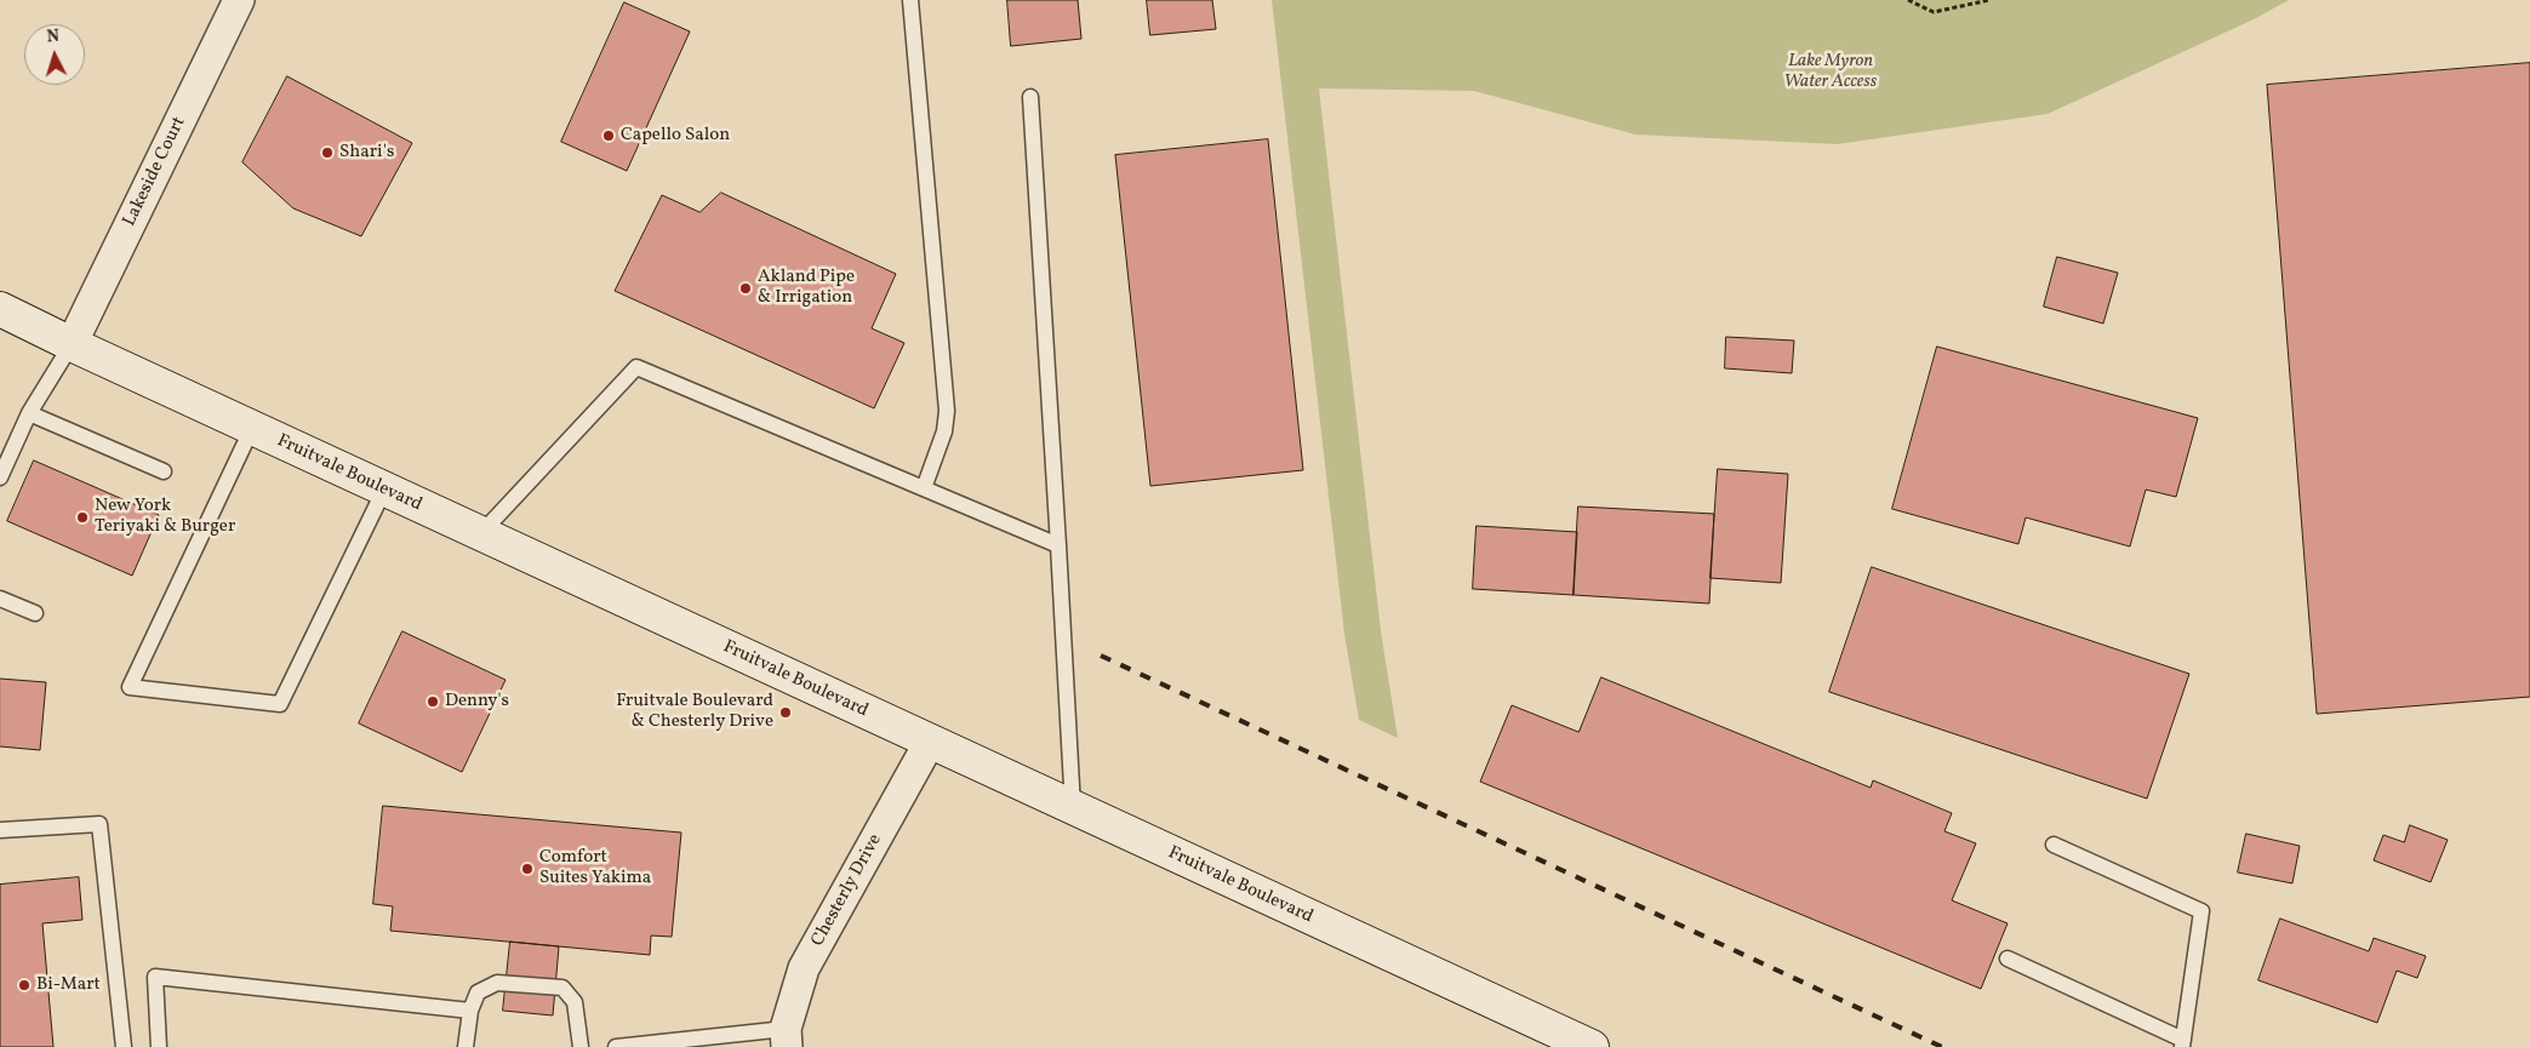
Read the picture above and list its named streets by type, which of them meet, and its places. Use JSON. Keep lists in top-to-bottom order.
{
  "streets": {
    "main road": ["Fruitvale Boulevard"],
    "street": ["Lakeside Court", "Chesterly Drive"]
  },
  "crossings": [
    ["Lakeside Court", "Fruitvale Boulevard"],
    ["Fruitvale Boulevard", "Chesterly Drive"]
  ],
  "parks": ["Lake Myron Water Access"],
  "places": [
    "Capello Salon",
    "Shari's",
    "Akland Pipe & Irrigation",
    "New York Teriyaki & Burger",
    "Denny's",
    "Fruitvale Boulevard & Chesterly Drive",
    "Comfort Suites Yakima",
    "Bi-Mart"
  ],
  "north": "top"
}
